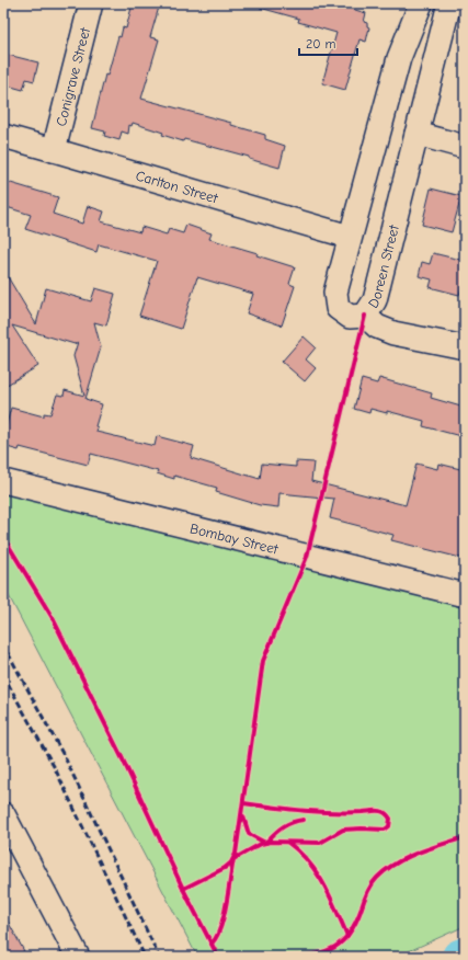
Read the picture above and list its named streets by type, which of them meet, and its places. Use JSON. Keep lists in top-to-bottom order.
{
  "streets": {
    "street": [
      "Conigrave Street",
      "Carlton Street",
      "Doreen Street",
      "Bombay Street"
    ]
  },
  "crossings": [
    ["Conigrave Street", "Carlton Street"],
    ["Carlton Street", "Doreen Street"]
  ],
  "scale_bar": "20 m"
}
